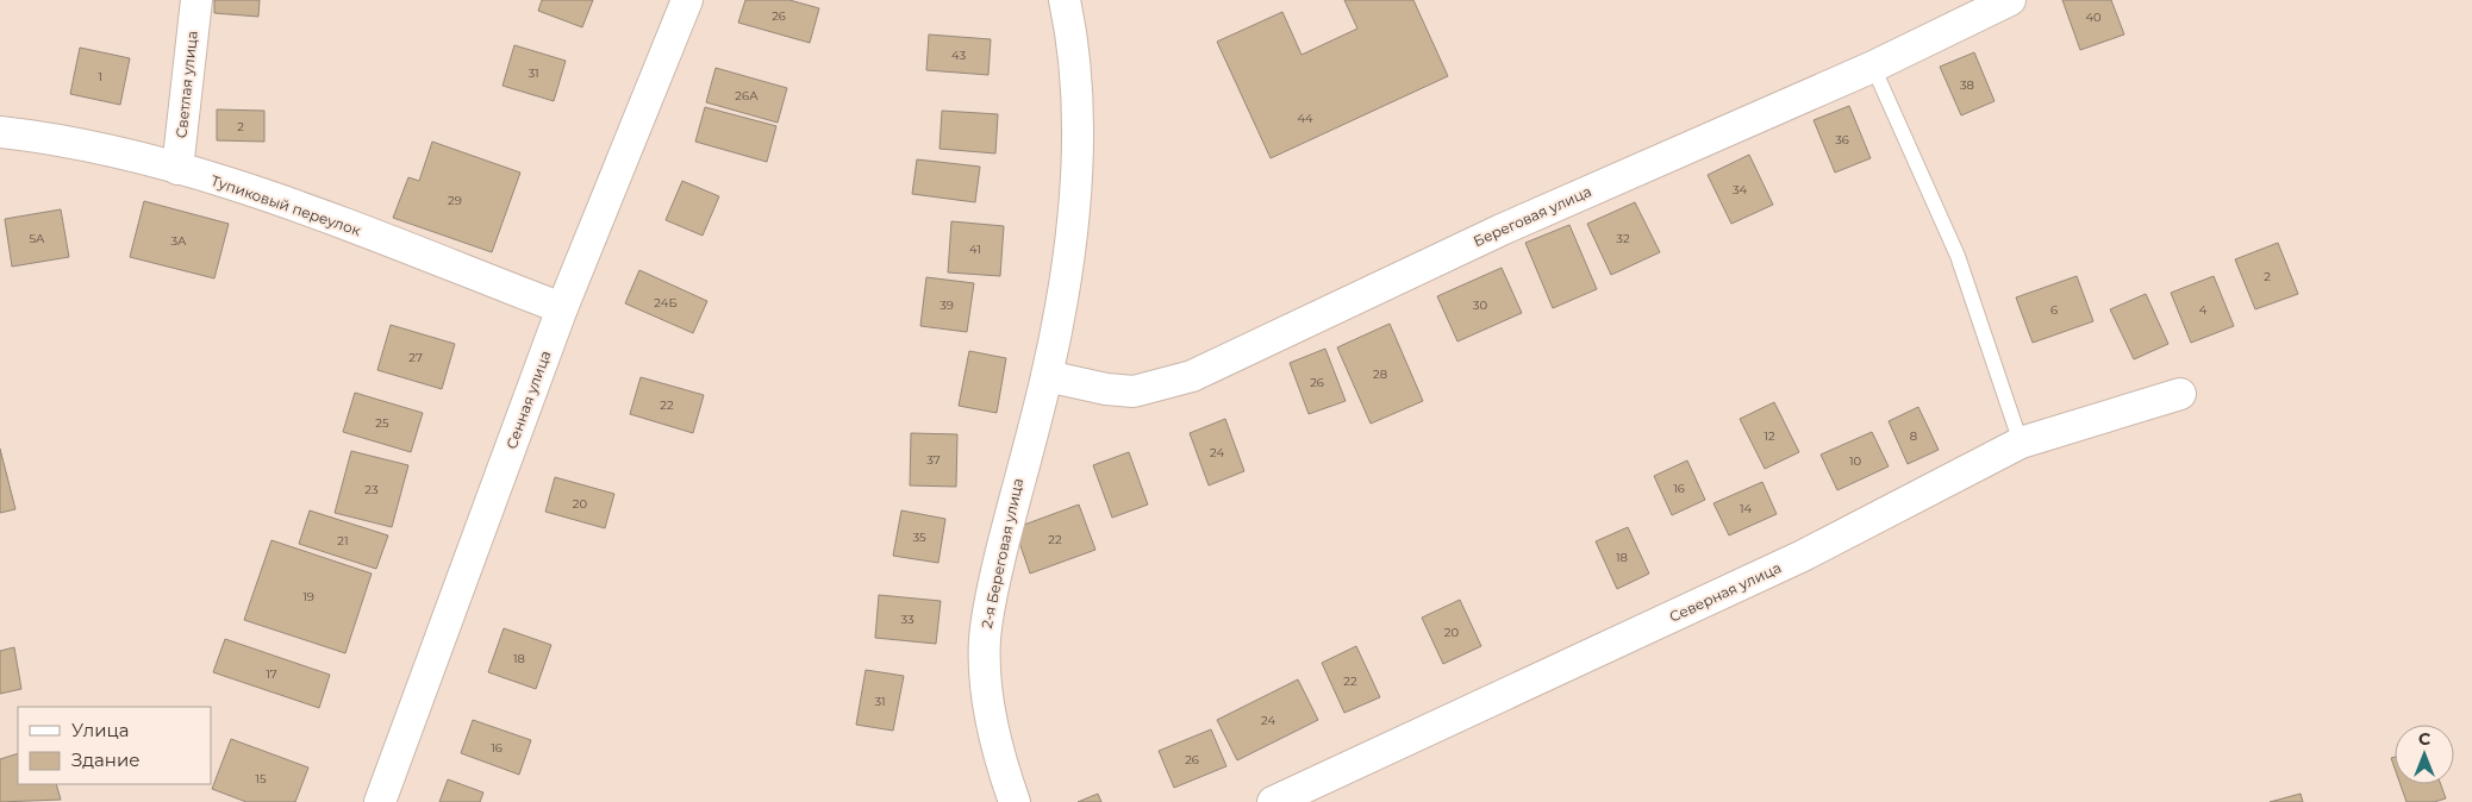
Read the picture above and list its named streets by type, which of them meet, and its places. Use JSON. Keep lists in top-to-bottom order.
{
  "streets": {
    "street": [
      "Светлая улица",
      "Тупиковый переулок",
      "Береговая улица",
      "Сенная улица",
      "2-я Береговая улица",
      "Северная улица"
    ]
  },
  "crossings": [
    ["Светлая улица", "Тупиковый переулок"],
    ["Тупиковый переулок", "Сенная улица"],
    ["Береговая улица", "2-я Береговая улица"]
  ],
  "house_numbers": [
    "26",
    "40",
    "43",
    "31",
    "1",
    "38",
    "26А",
    "44",
    "2",
    "36",
    "34",
    "29",
    "5А",
    "32",
    "3А",
    "41",
    "2",
    "24Б",
    "39",
    "30",
    "6",
    "4",
    "27",
    "28",
    "26",
    "22",
    "25",
    "12",
    "8",
    "24",
    "37",
    "10",
    "16",
    "23",
    "20",
    "14",
    "35",
    "22",
    "21",
    "18",
    "19",
    "33",
    "20",
    "18",
    "17",
    "22",
    "31",
    "24",
    "16",
    "26",
    "15"
  ],
  "legend": ["Улица", "Здание"],
  "north": "top"
}
